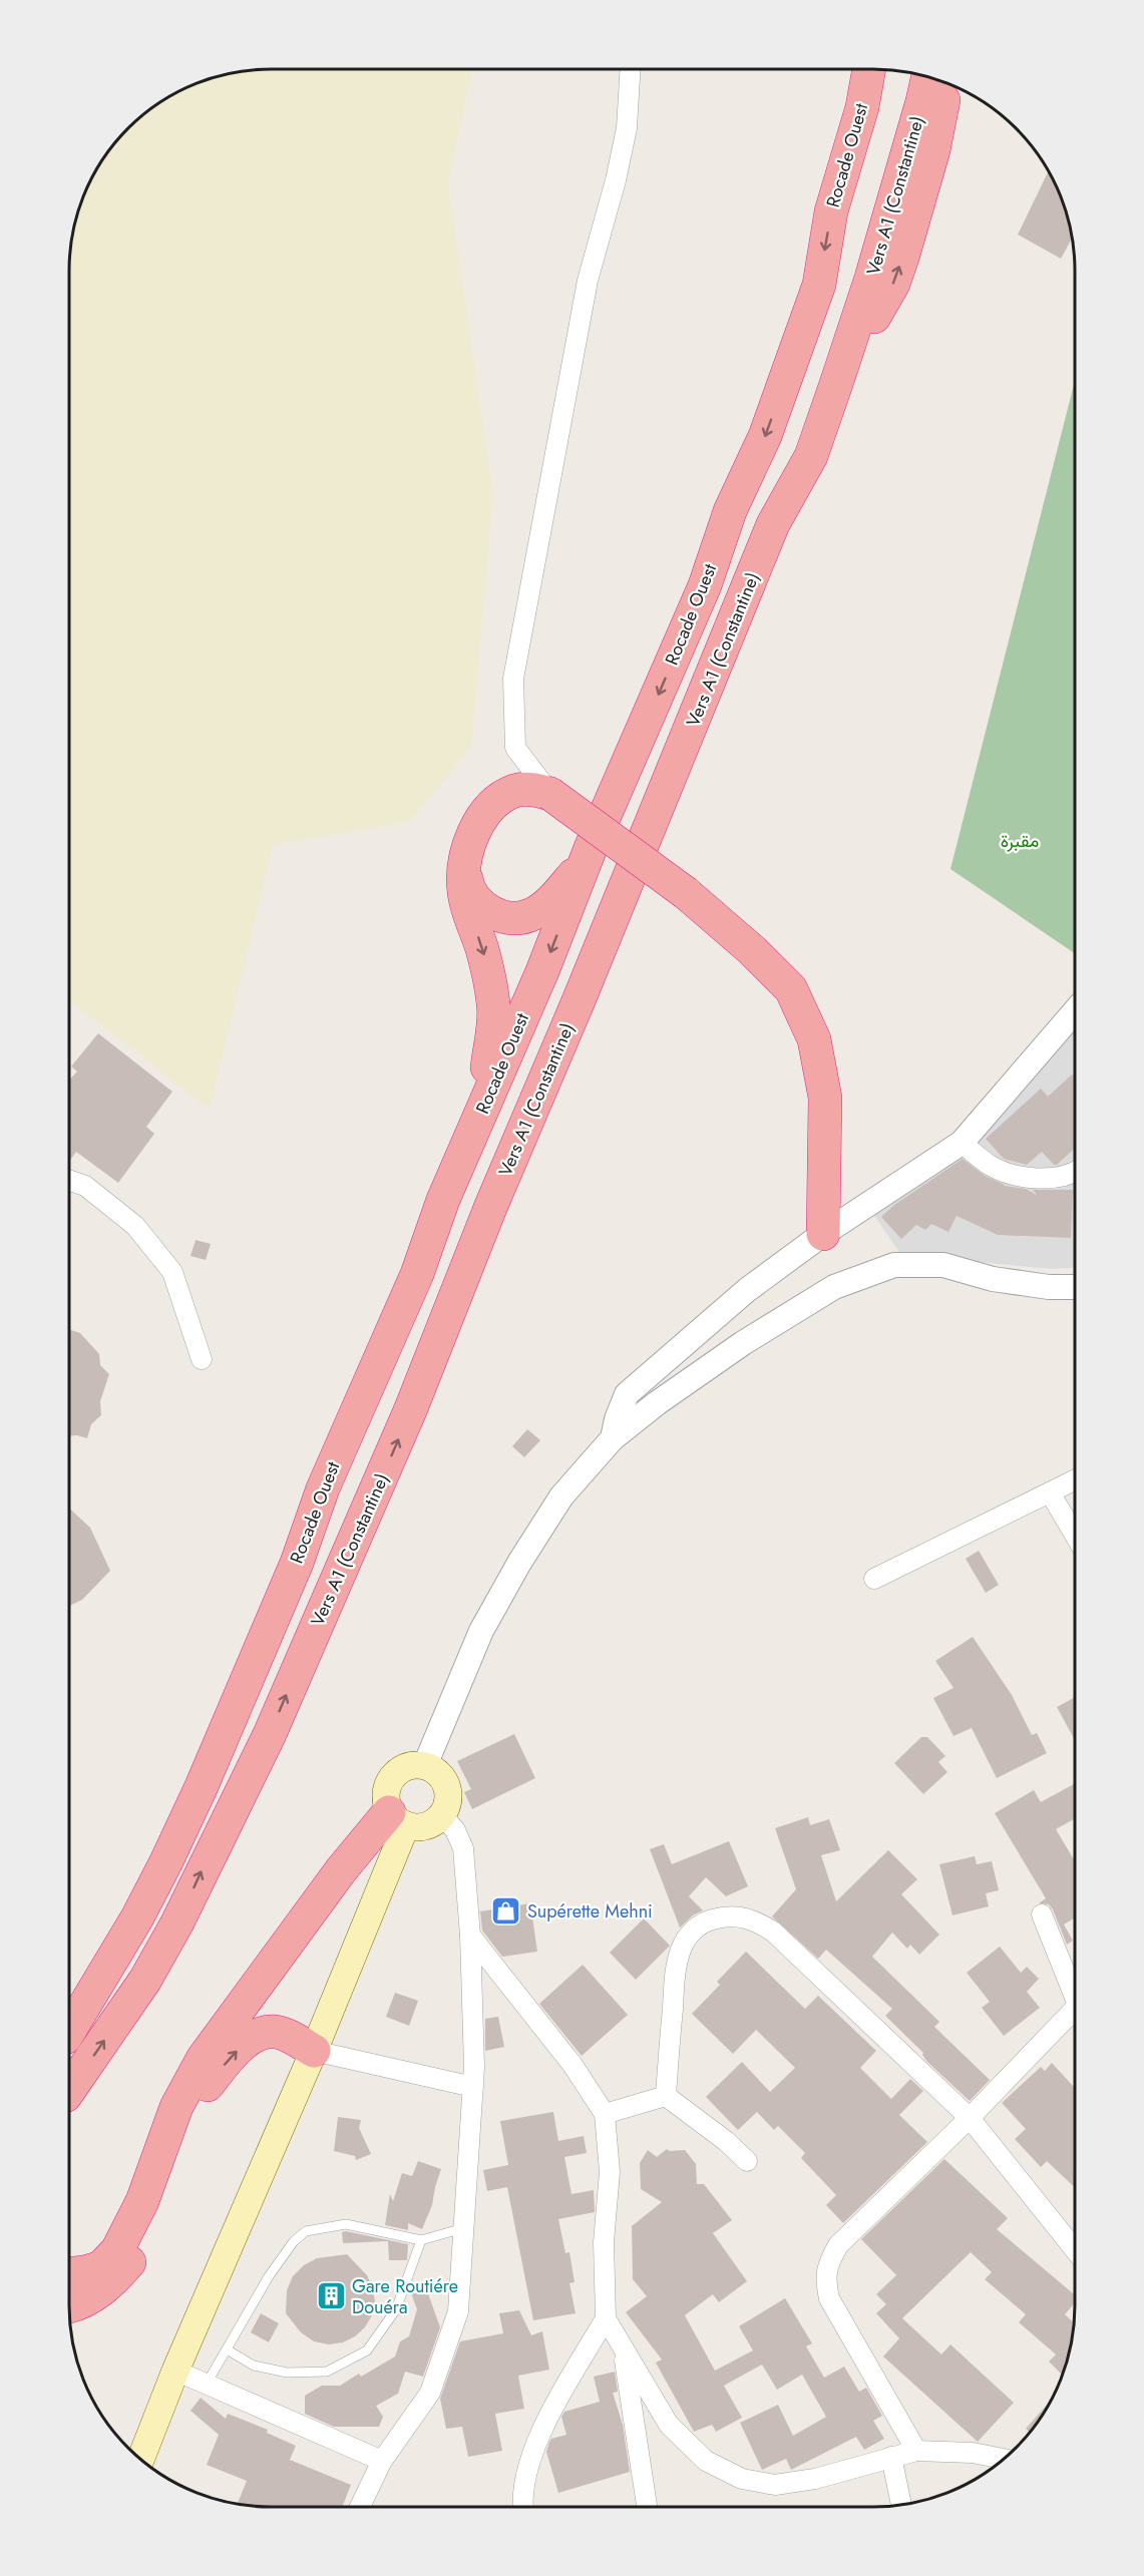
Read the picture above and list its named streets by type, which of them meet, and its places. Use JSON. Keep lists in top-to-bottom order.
{
  "streets": {
    "highway": ["Rocade Ouest", "Vers A1 (Constantine)"]
  },
  "parks": ["مقبرة"],
  "places": {
    "shop": ["Supérette Mehni"],
    "building": ["Gare Routiére Douéra"]
  }
}
